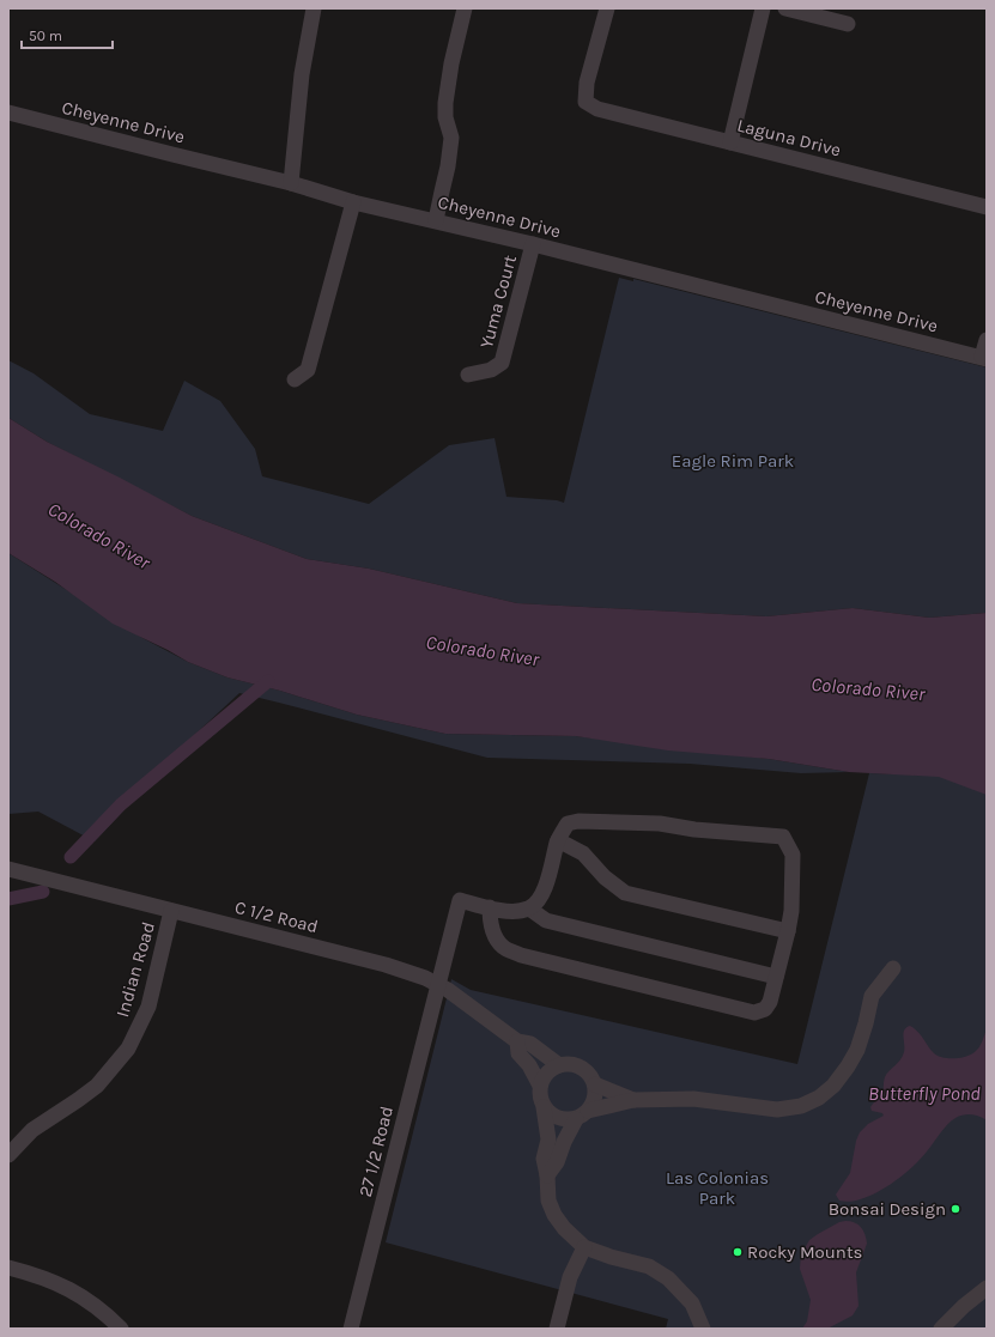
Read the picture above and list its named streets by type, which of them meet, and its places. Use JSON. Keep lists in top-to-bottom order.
{
  "streets": {
    "street": [
      "Cheyenne Drive",
      "Laguna Drive",
      "Yuma Court",
      "C 1/2 Road",
      "Indian Road",
      "27 1/2 Road"
    ]
  },
  "crossings": [
    ["Cheyenne Drive", "Yuma Court"],
    ["C 1/2 Road", "Indian Road"],
    ["C 1/2 Road", "27 1/2 Road"]
  ],
  "water": ["Colorado River", "Butterfly Pond"],
  "parks": ["Eagle Rim Park", "Las Colonias Park"],
  "places": ["Bonsai Design", "Rocky Mounts"],
  "scale_bar": "50 m"
}
